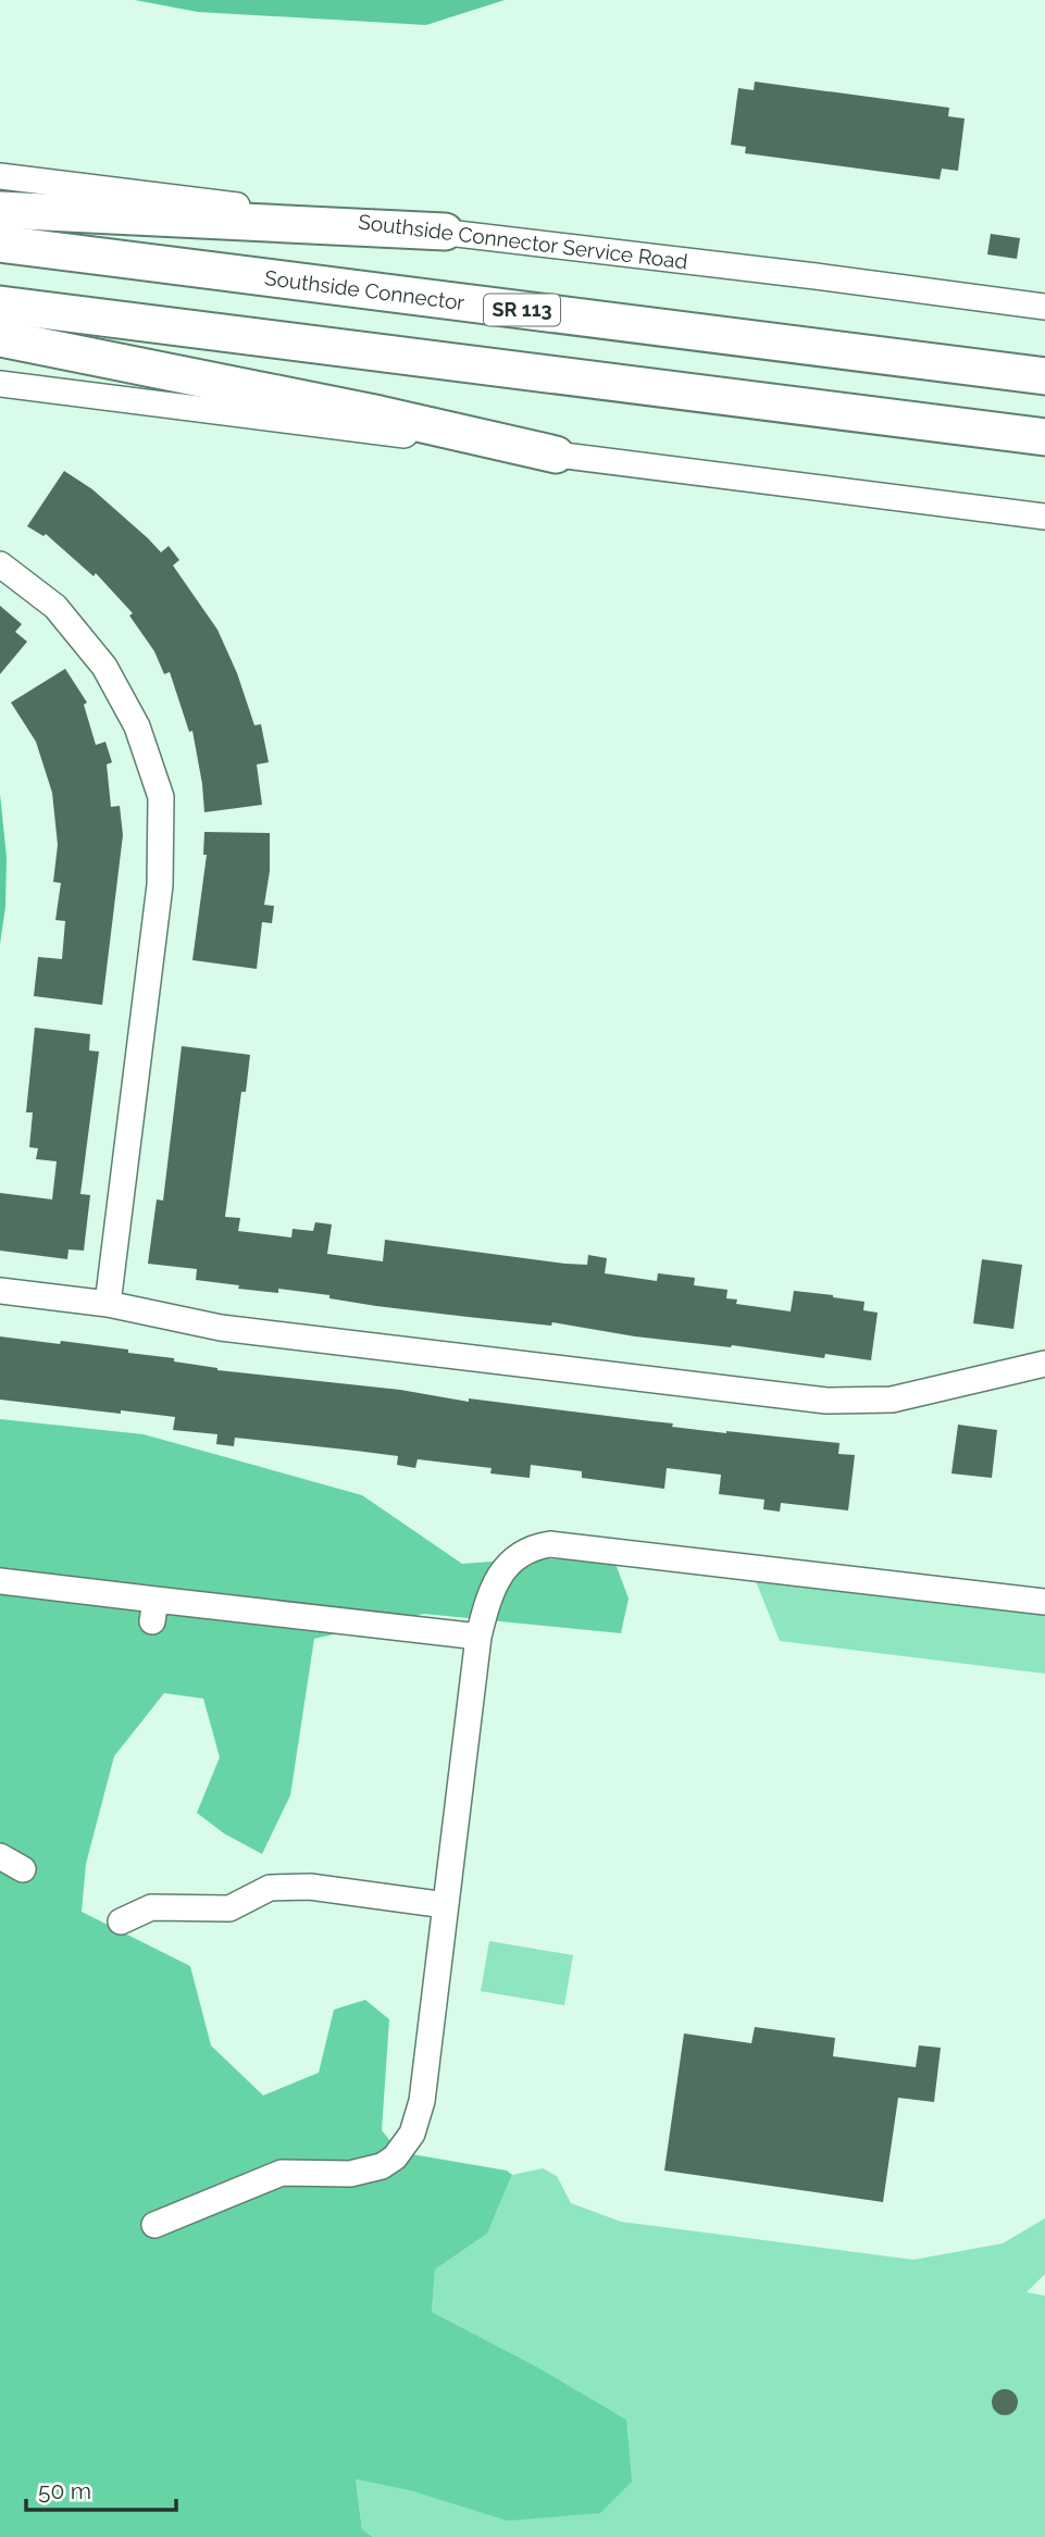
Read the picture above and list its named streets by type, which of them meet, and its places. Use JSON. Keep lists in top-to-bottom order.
{
  "streets": {
    "highway": ["Southside Connector", "SR 113"],
    "street": ["Southside Connector Service Road"]
  },
  "scale_bar": "50 m"
}
